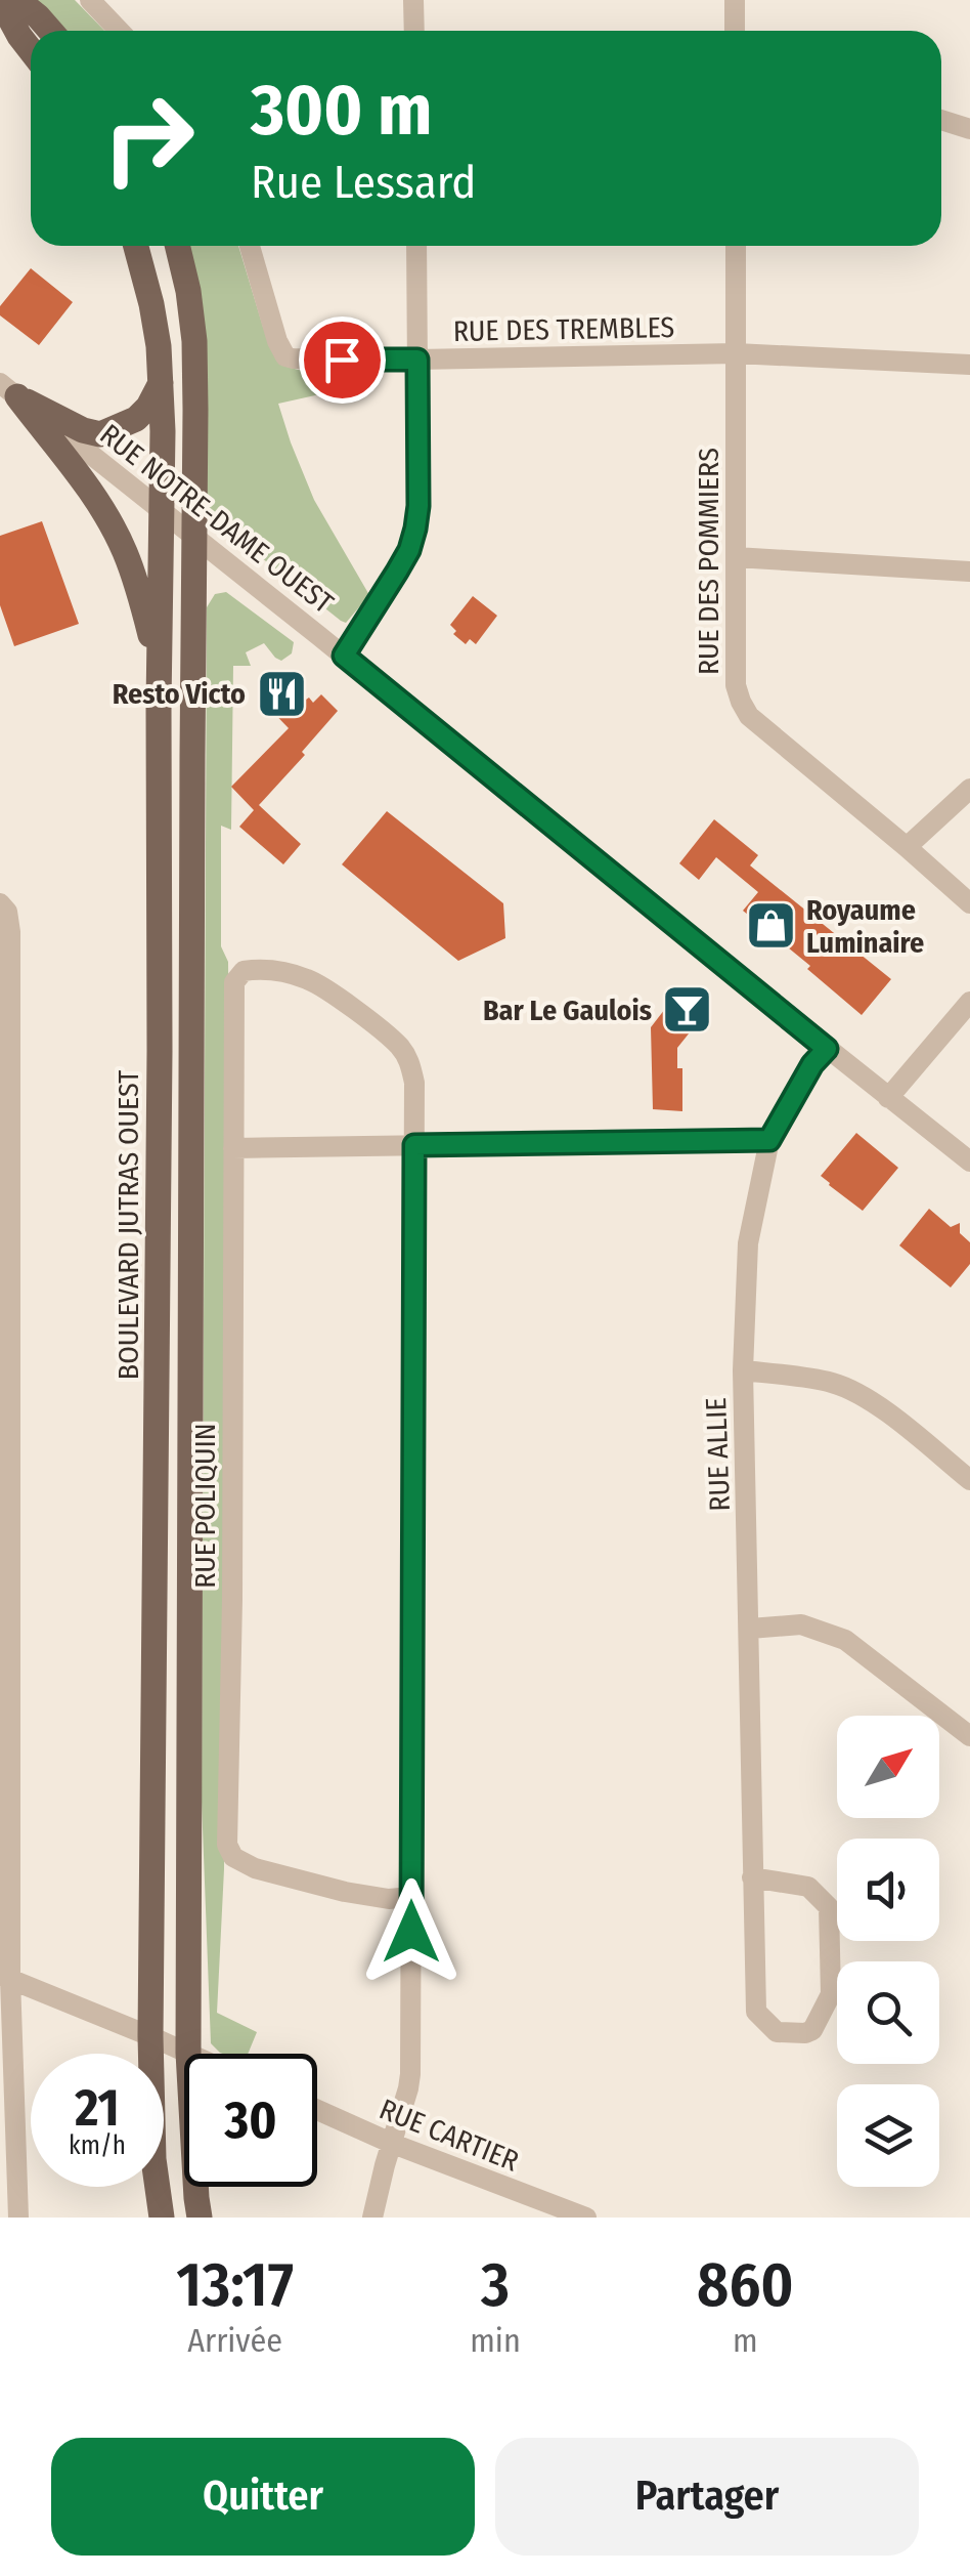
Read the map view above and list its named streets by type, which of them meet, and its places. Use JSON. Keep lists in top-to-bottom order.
{
  "streets": {
    "main road": ["BOULEVARD JUTRAS OUEST"],
    "street": [
      "RUE DES TREMBLES",
      "RUE NOTRE-DAME OUEST",
      "RUE DES POMMIERS",
      "RUE ALLIE",
      "RUE POLIQUIN",
      "RUE CARTIER"
    ]
  },
  "crossings": [
    ["RUE DES TREMBLES", "RUE DES POMMIERS"],
    ["RUE NOTRE-DAME OUEST", "BOULEVARD JUTRAS OUEST"],
    ["RUE NOTRE-DAME OUEST", "RUE ALLIE"]
  ],
  "places": {
    "restaurant": ["Resto Victo"],
    "shop": ["Royaume Luminaire"],
    "bar": ["Bar Le Gaulois"]
  },
  "north": "top right",
  "page": {
    "turn": ["300 m", "Rue Lessard"],
    "speed": "21 km/h",
    "limit": "30",
    "eta": [
      "13:17",
      "Arrivée",
      "3",
      "min",
      "860",
      "m"
    ],
    "buttons": ["Quitter", "Partager"]
  }
}
